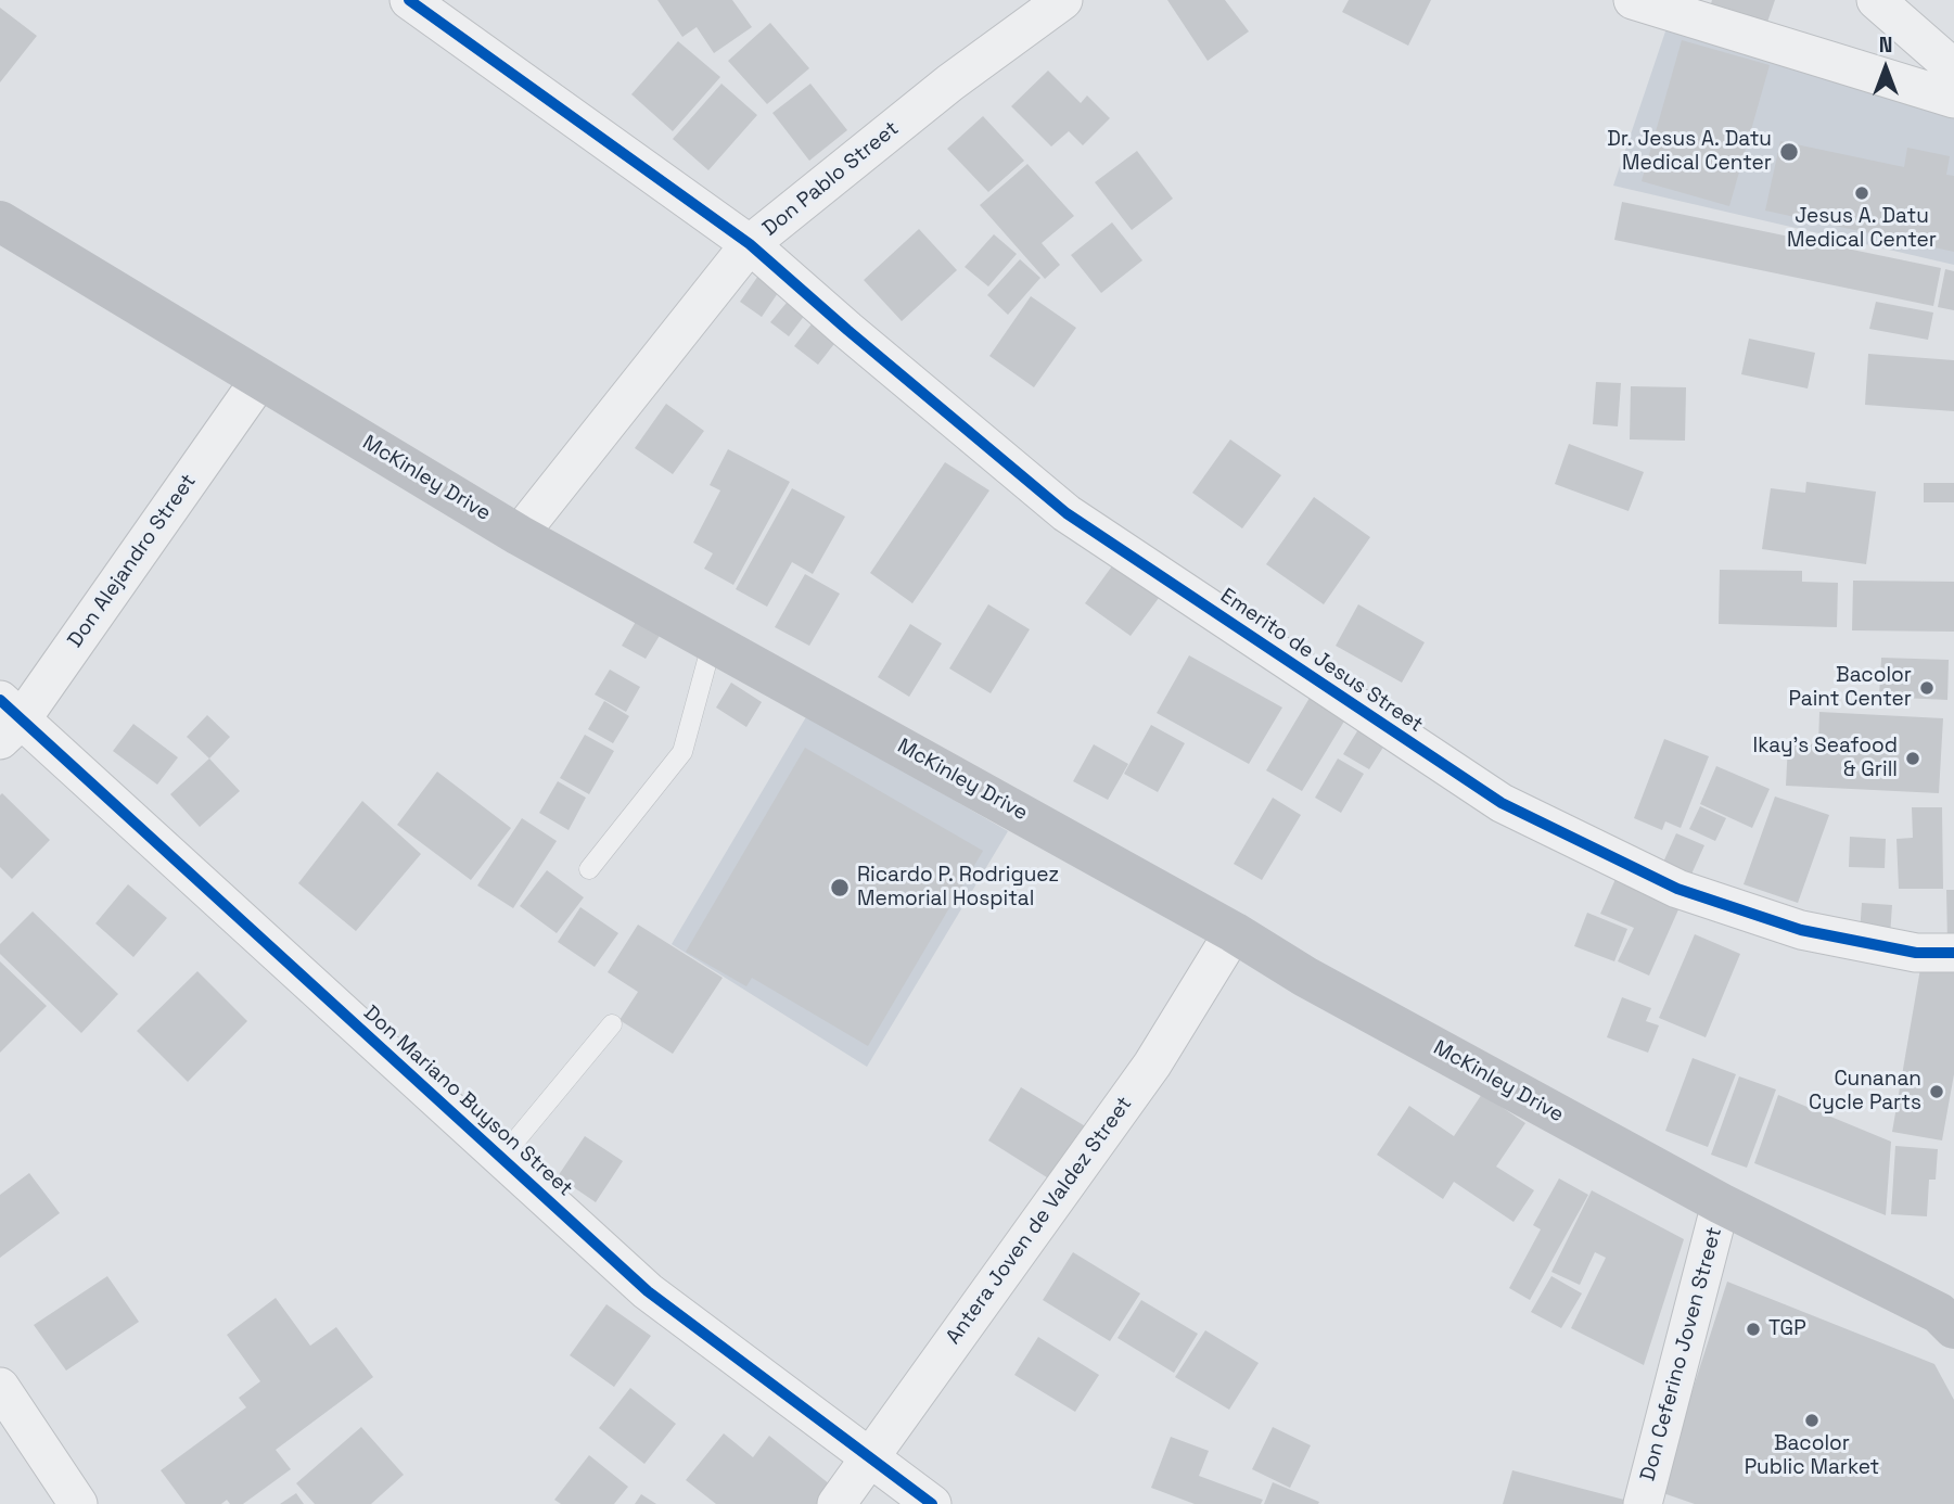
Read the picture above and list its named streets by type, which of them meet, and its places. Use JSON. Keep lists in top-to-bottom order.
{
  "streets": {
    "main road": ["McKinley Drive"],
    "street": [
      "Don Pablo Street",
      "Don Alejandro Street",
      "Emerito de Jesus Street",
      "Don Mariano Buyson Street",
      "Antera Joven de Valdez Street",
      "Don Ceferino Joven Street"
    ]
  },
  "crossings": [
    ["Don Pablo Street", "McKinley Drive"],
    ["Don Pablo Street", "Emerito de Jesus Street"],
    ["McKinley Drive", "Don Alejandro Street"],
    ["McKinley Drive", "Antera Joven de Valdez Street"],
    ["McKinley Drive", "Don Ceferino Joven Street"],
    ["Don Alejandro Street", "Don Mariano Buyson Street"],
    ["Don Mariano Buyson Street", "Antera Joven de Valdez Street"]
  ],
  "places": [
    "Dr. Jesus A. Datu Medical Center",
    "Jesus A. Datu Medical Center",
    "Bacolor Paint Center",
    "Ikay's Seafood & Grill",
    "Ricardo P. Rodriguez Memorial Hospital",
    "Cunanan Cycle Parts",
    "TGP",
    "Bacolor Public Market"
  ],
  "north": "top"
}
